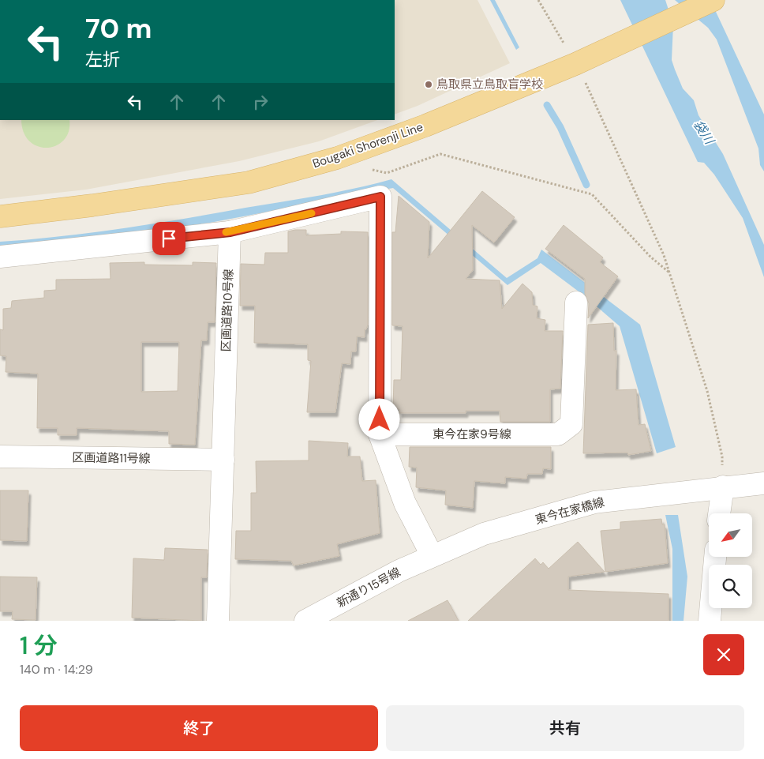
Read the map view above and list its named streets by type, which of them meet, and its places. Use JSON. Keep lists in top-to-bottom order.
{
  "streets": {
    "main road": ["Bougaki Shorenji Line"],
    "street": [
      "区画道路10号線",
      "東今在家9号線",
      "区画道路11号線",
      "東今在家橋線",
      "新通り15号線"
    ]
  },
  "crossings": [
    ["区画道路10号線", "区画道路11号線"],
    ["東今在家橋線", "新通り15号線"]
  ],
  "water": ["袋川"],
  "places": ["鳥取県立鳥取盲学校"],
  "north": "bottom left",
  "page": {
    "turn": ["70 m", "左折"],
    "heading": ["1 分", "140 m · 14:29"],
    "buttons": ["終了", "共有"]
  }
}
